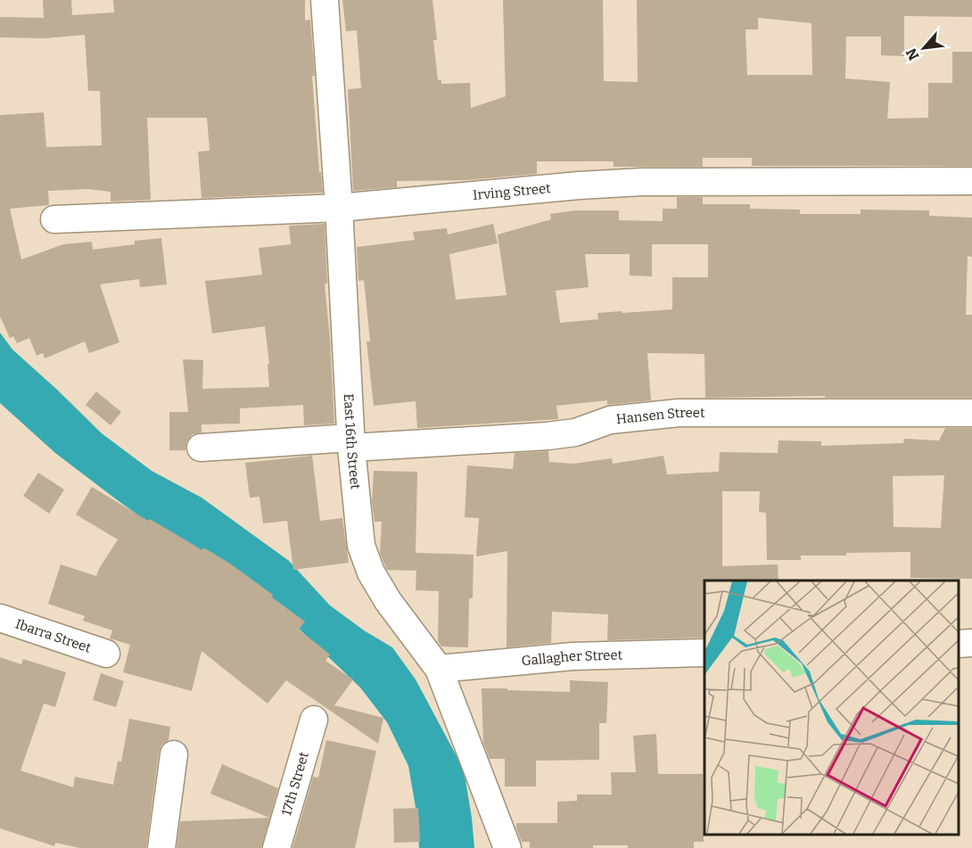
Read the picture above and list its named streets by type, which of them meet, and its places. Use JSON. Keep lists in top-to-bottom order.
{
  "streets": {
    "street": [
      "Irving Street",
      "Hansen Street",
      "East 16th Street",
      "Ibarra Street",
      "Gallagher Street",
      "17th Street"
    ]
  },
  "crossings": [
    ["Irving Street", "East 16th Street"],
    ["Hansen Street", "East 16th Street"],
    ["East 16th Street", "Gallagher Street"]
  ],
  "north": "bottom left"
}
